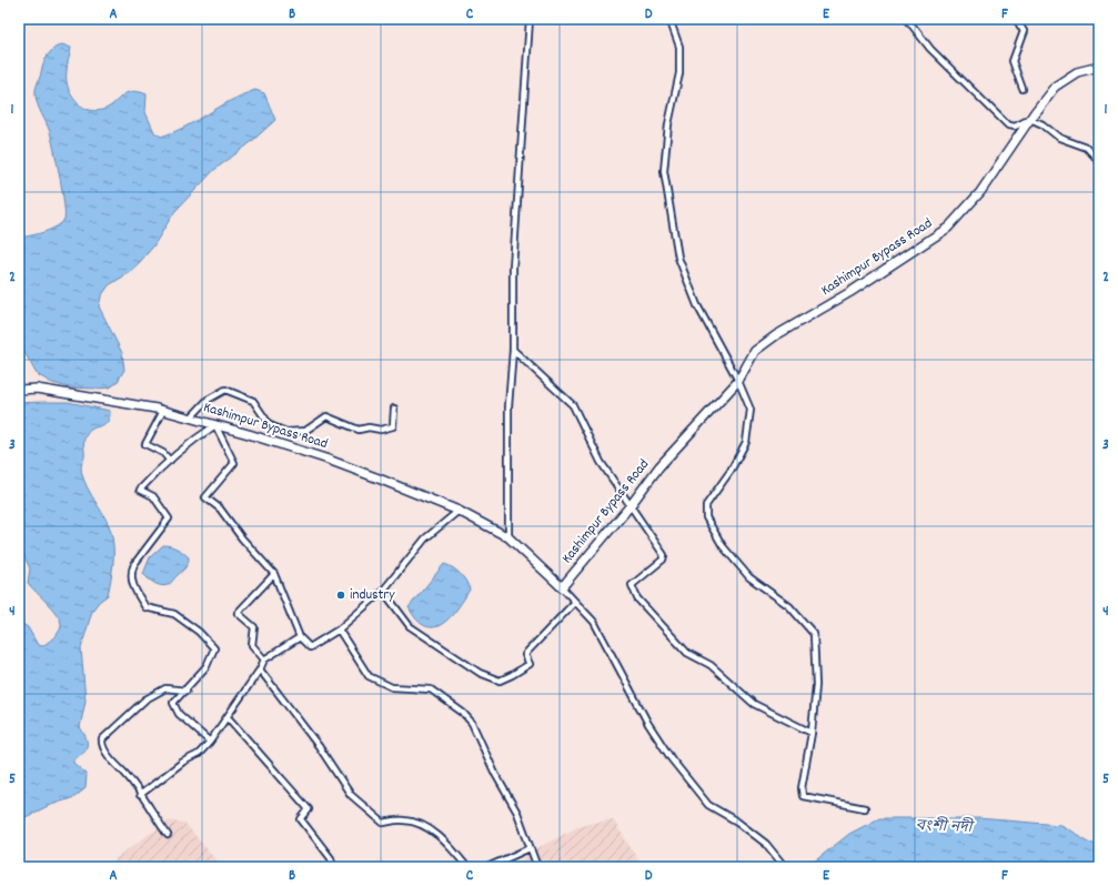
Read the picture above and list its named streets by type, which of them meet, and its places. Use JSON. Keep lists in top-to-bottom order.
{
  "streets": {
    "main road": ["Kashimpur Bypass Road"]
  },
  "water": ["বংশী নদী"],
  "places": ["industry"],
  "grid": {
    "columns": [
      "A",
      "B",
      "C",
      "D",
      "E",
      "F"
    ],
    "rows": [
      "1",
      "2",
      "3",
      "4",
      "5"
    ]
  }
}
